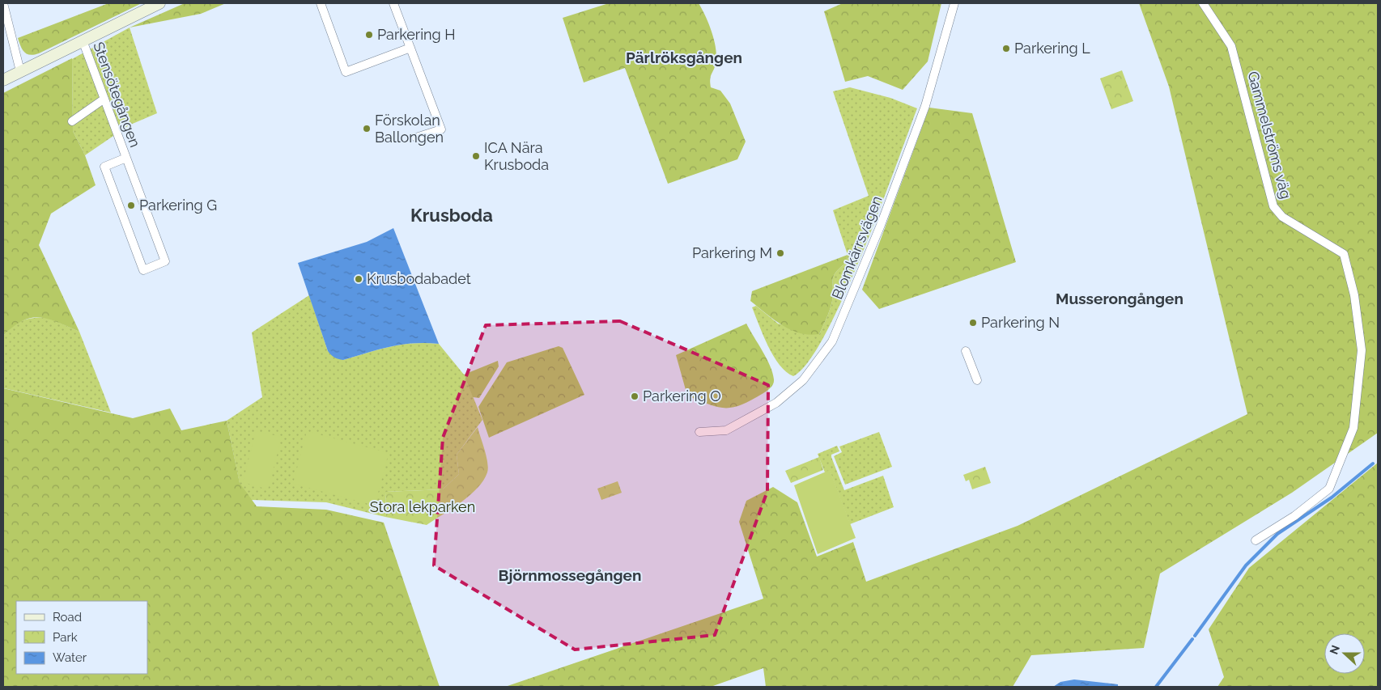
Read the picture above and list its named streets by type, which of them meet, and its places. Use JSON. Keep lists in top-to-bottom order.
{
  "streets": {
    "street": ["Stensötegången", "Gammelströms väg", "Blomkärrsvägen"]
  },
  "districts": [
    "Pärlröksgången",
    "Krusboda",
    "Musserongången",
    "Björnmossegången"
  ],
  "parks": ["Stora lekparken"],
  "places": [
    "Parkering H",
    "Parkering L",
    "Förskolan Ballongen",
    "ICA Nära Krusboda",
    "Parkering G",
    "Parkering M",
    "Krusbodabadet",
    "Parkering N",
    "Parkering O"
  ],
  "legend": ["Road", "Park", "Water"],
  "north": "left"
}
